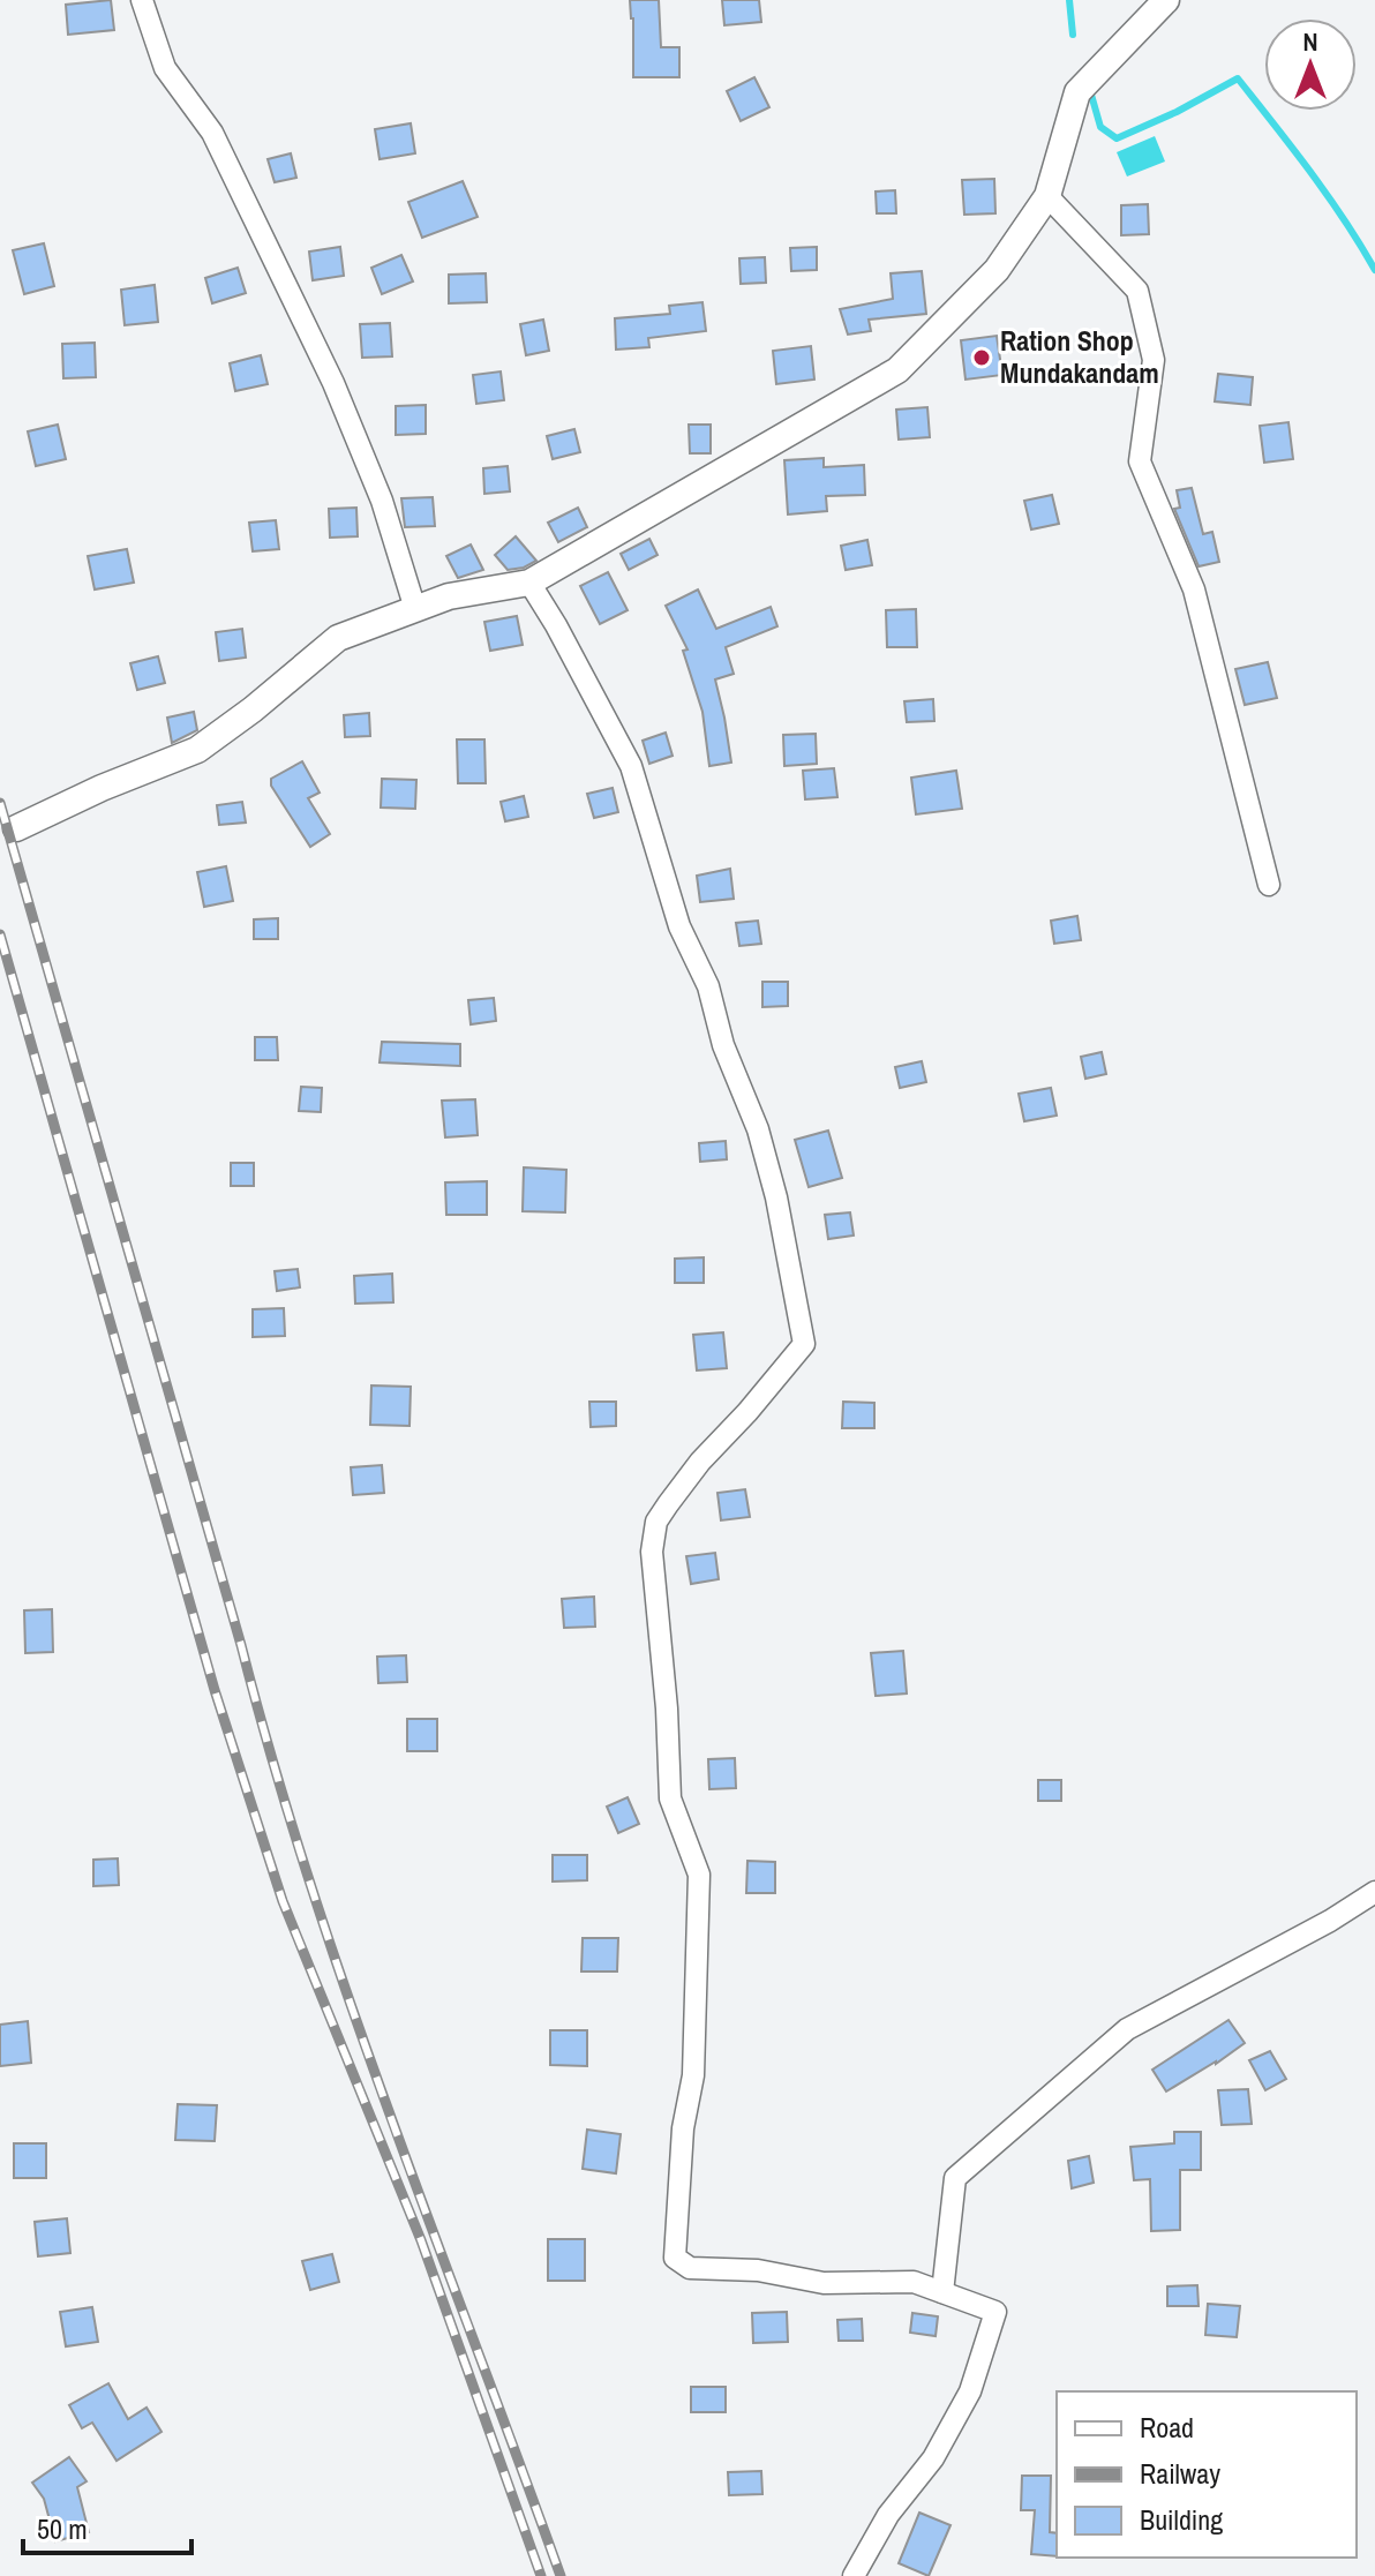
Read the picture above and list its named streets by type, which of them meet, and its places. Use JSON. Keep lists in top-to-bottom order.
{
  "places": ["Ration Shop Mundakandam"],
  "legend": ["Road", "Railway", "Building"],
  "scale_bar": "50 m",
  "north": "top"
}
